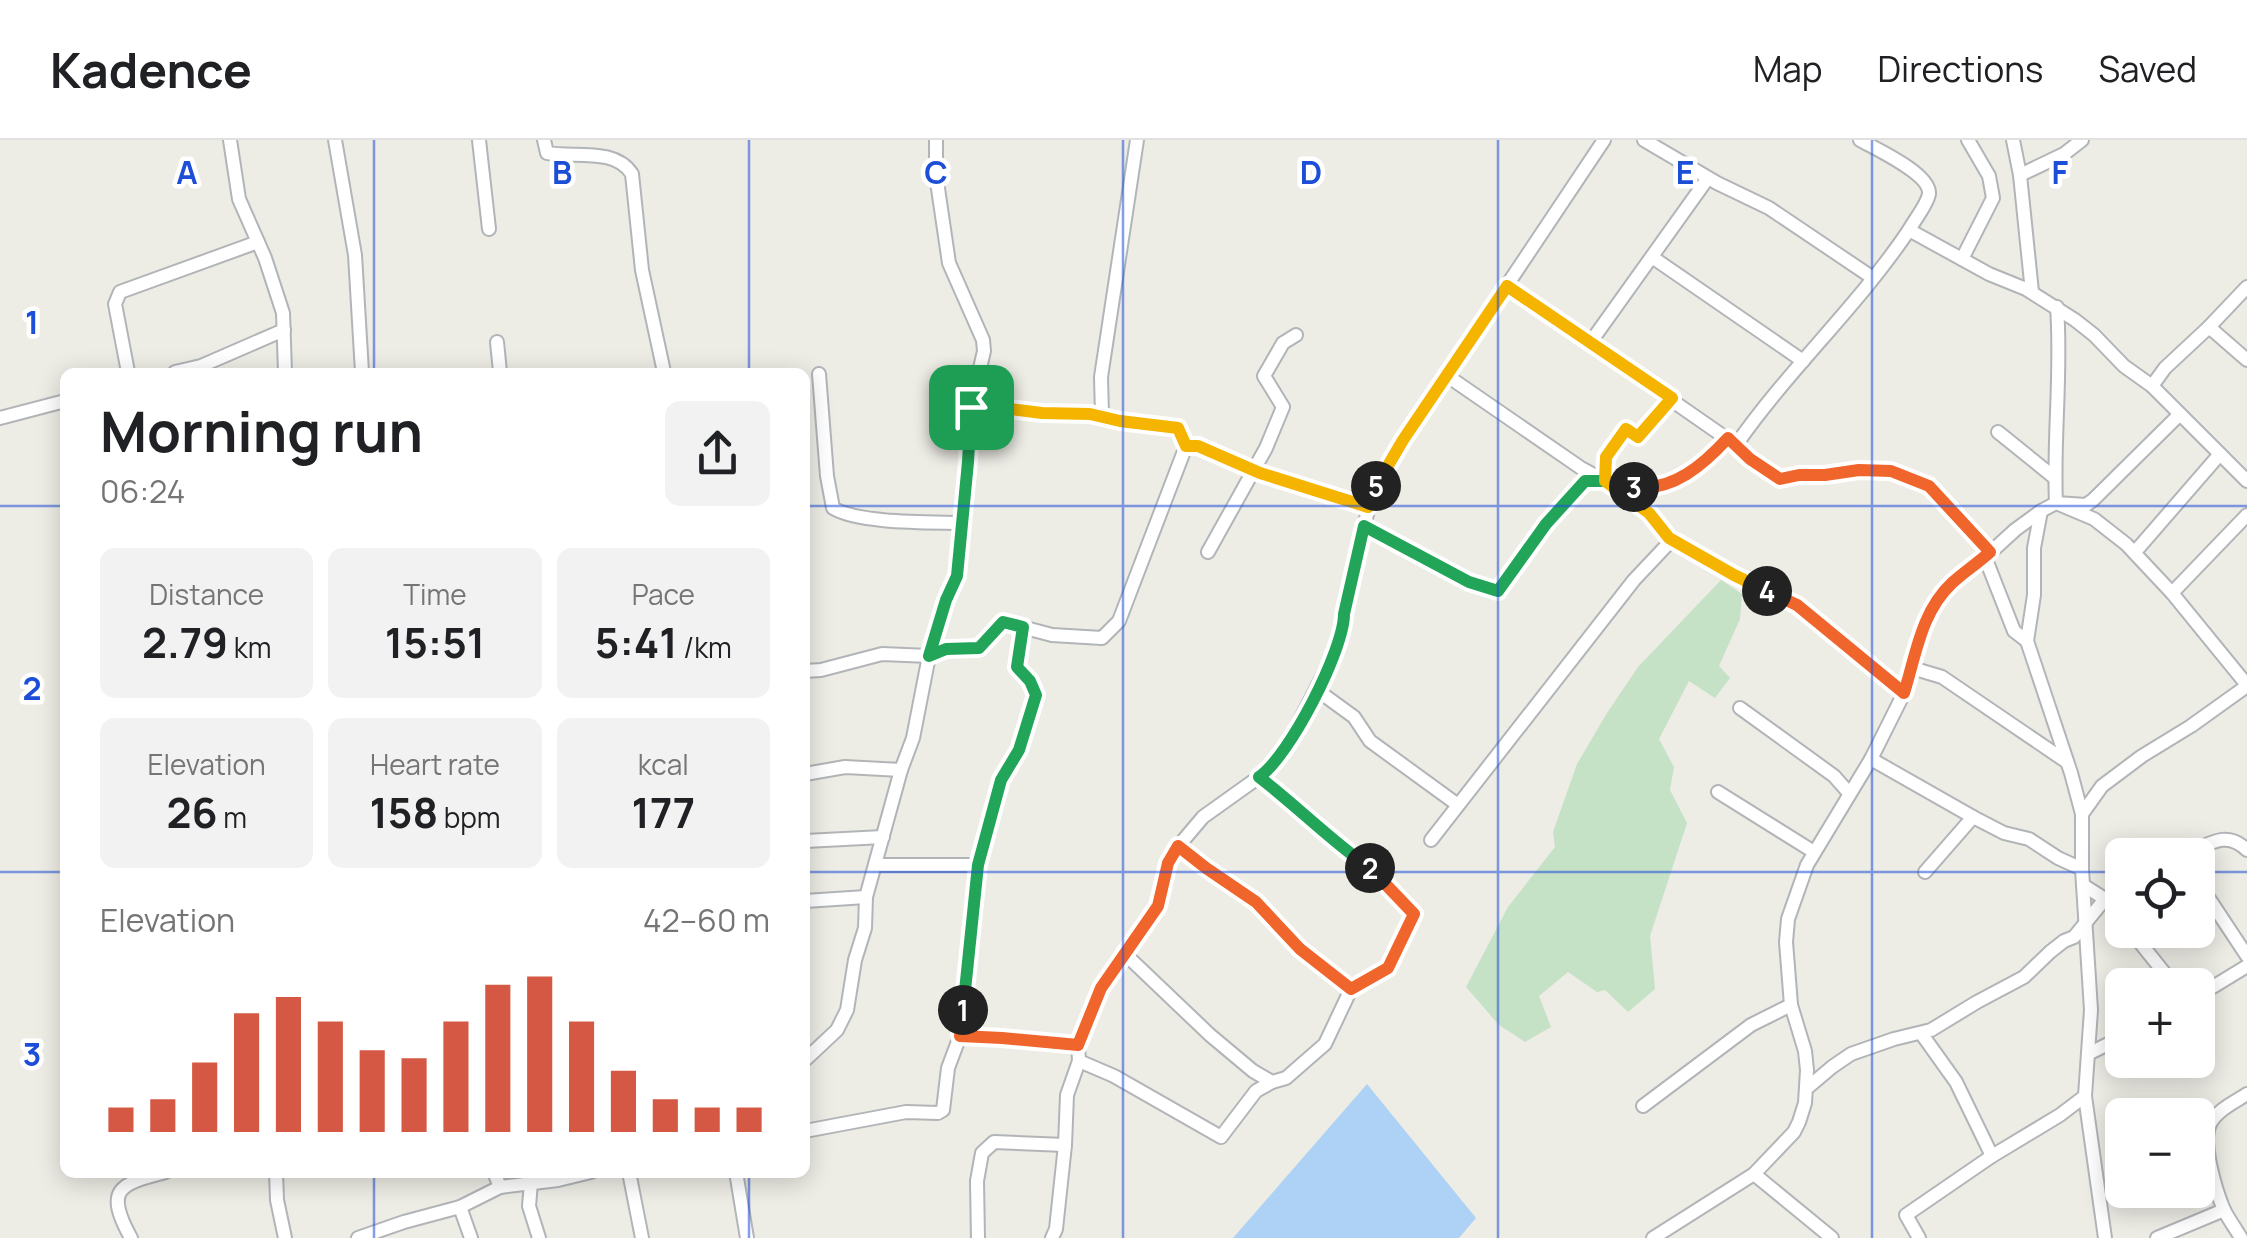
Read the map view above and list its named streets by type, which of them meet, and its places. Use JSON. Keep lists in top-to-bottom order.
{
  "page": {
    "header": "Kadence",
    "nav": ["Map", "Directions", "Saved"],
    "heading": ["Morning run", "06:24"],
    "pins": [
      "5",
      "3",
      "4",
      "2",
      "1"
    ],
    "stats": [
      ["Distance", "2.79 km"],
      ["Time", "15:51"],
      ["Pace", "5:41 /km"],
      ["Elevation", "26 m"],
      ["Heart rate", "158 bpm"],
      ["kcal", "177"]
    ],
    "map_buttons": ["+", "−"],
    "chart": ["Elevation", "42–60 m"]
  },
  "grid": {
    "columns": [
      "A",
      "B",
      "C",
      "D",
      "E",
      "F"
    ],
    "rows": ["1", "2", "3"]
  }
}
